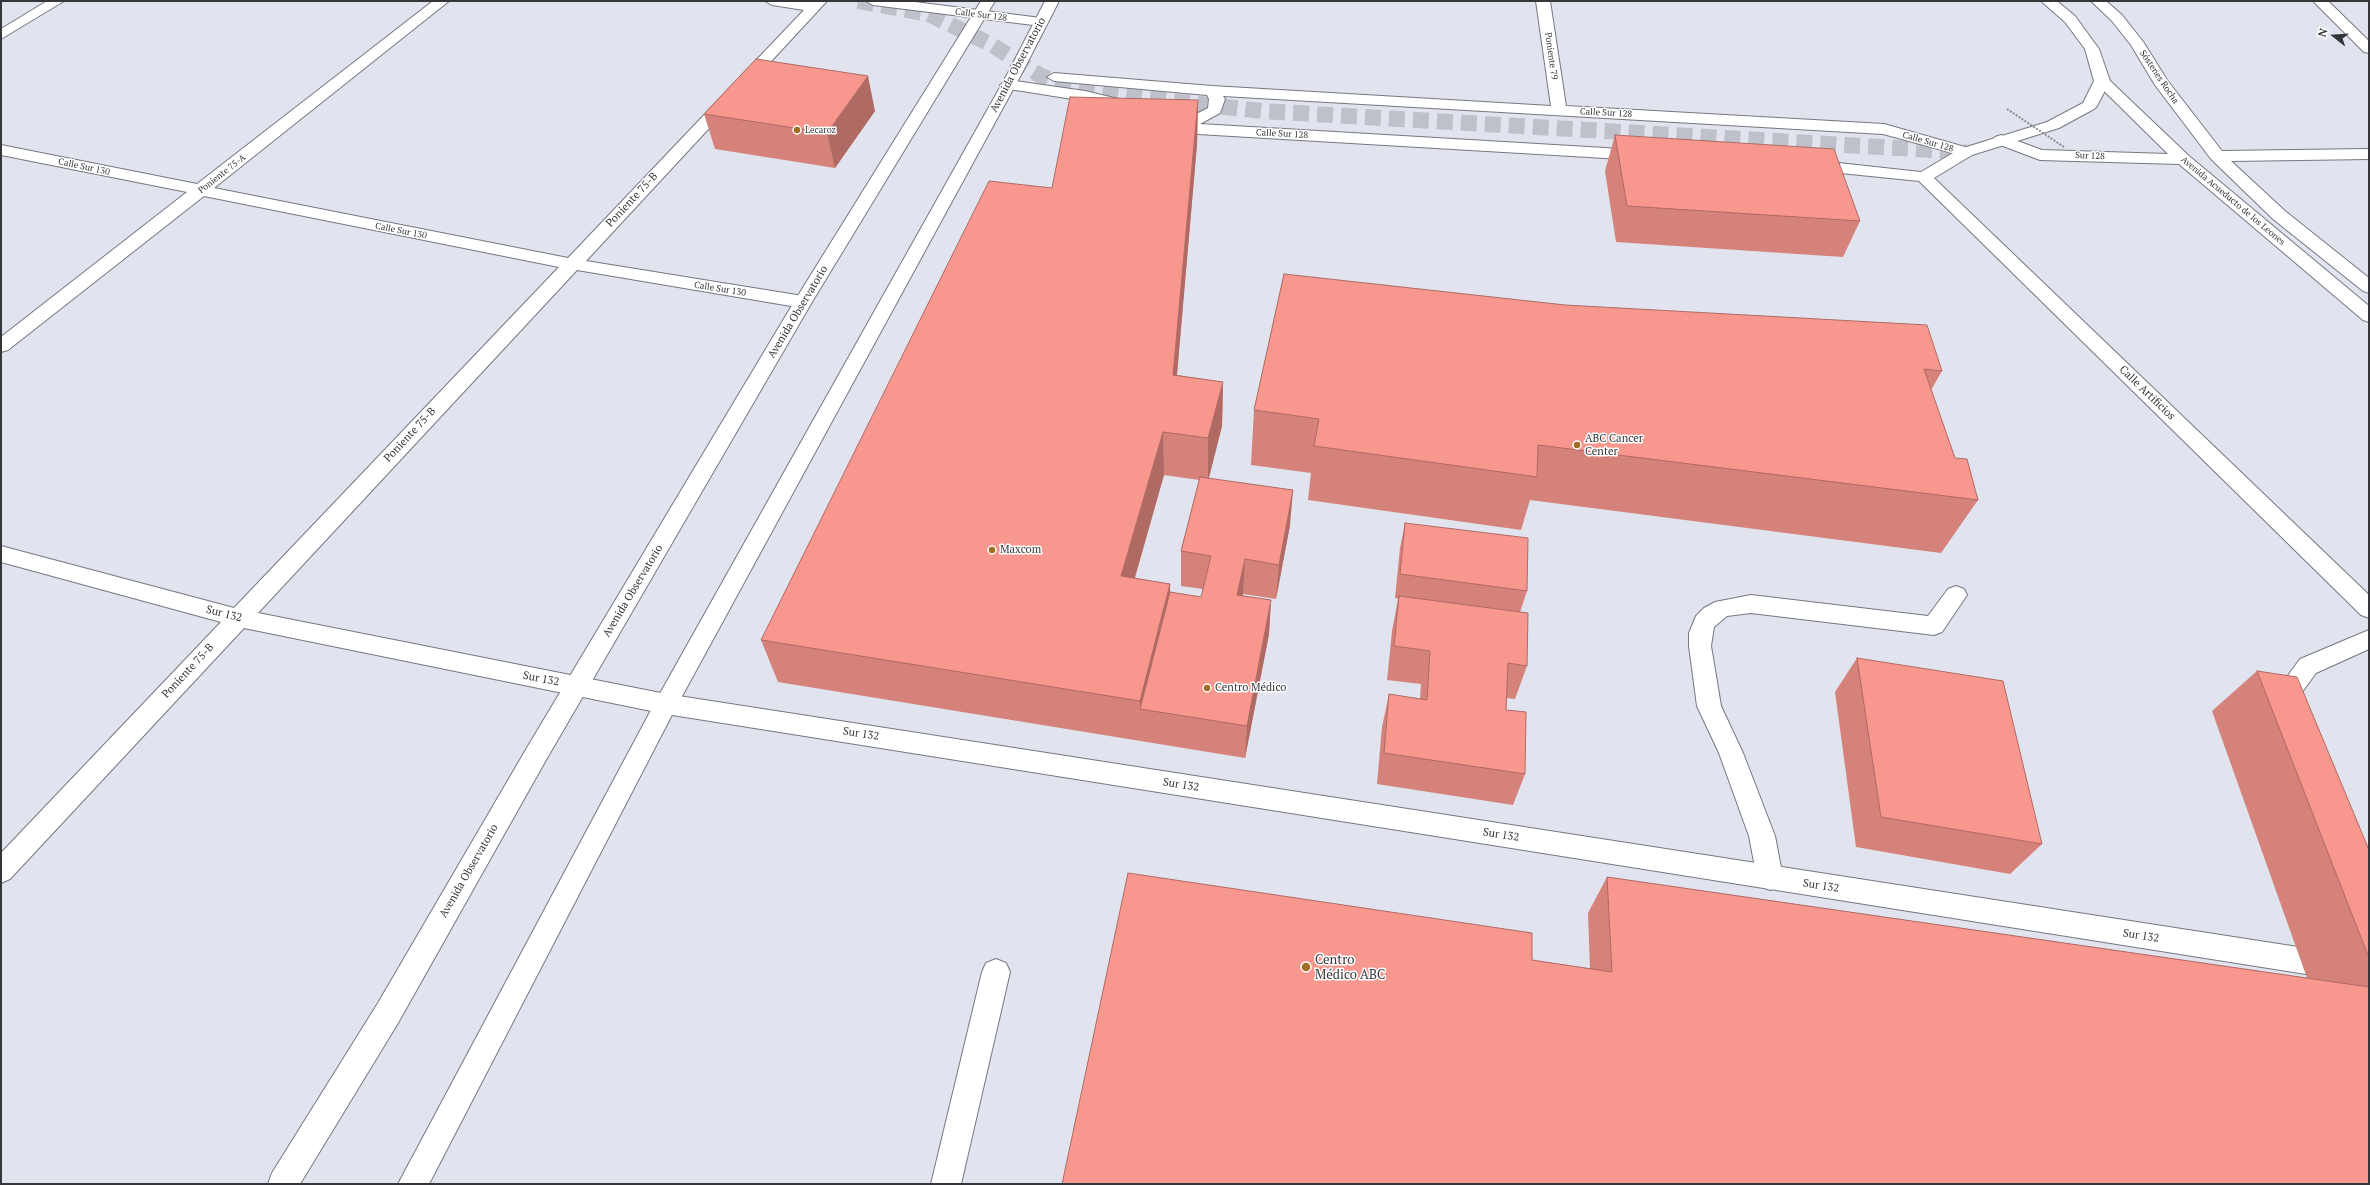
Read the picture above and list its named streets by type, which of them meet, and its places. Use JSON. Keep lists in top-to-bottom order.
{
  "streets": {
    "street": [
      "Calle Sur 128",
      "Poniente 79",
      "Avenida Observatorio",
      "Sóstenes Rocha",
      "Sur 128",
      "Calle Sur 130",
      "Poniente 75-A",
      "Poniente 75-B",
      "Avenida Acueducto de los Leones",
      "Calle Artificios",
      "Sur 132"
    ]
  },
  "crossings": [
    ["Calle Sur 128", "Poniente 79"],
    ["Calle Sur 128", "Avenida Observatorio"],
    ["Calle Sur 128", "Calle Artificios"],
    ["Avenida Observatorio", "Calle Sur 130"],
    ["Avenida Observatorio", "Sur 132"],
    ["Sóstenes Rocha", "Avenida Acueducto de los Leones"],
    ["Sur 128", "Avenida Acueducto de los Leones"],
    ["Calle Sur 130", "Poniente 75-A"],
    ["Calle Sur 130", "Poniente 75-B"],
    ["Poniente 75-B", "Sur 132"]
  ],
  "places": [
    "Lecaroz",
    "ABC Cancer Center",
    "Maxcom",
    "Centro Médico",
    "Centro Médico ABC"
  ],
  "north": "left"
}
